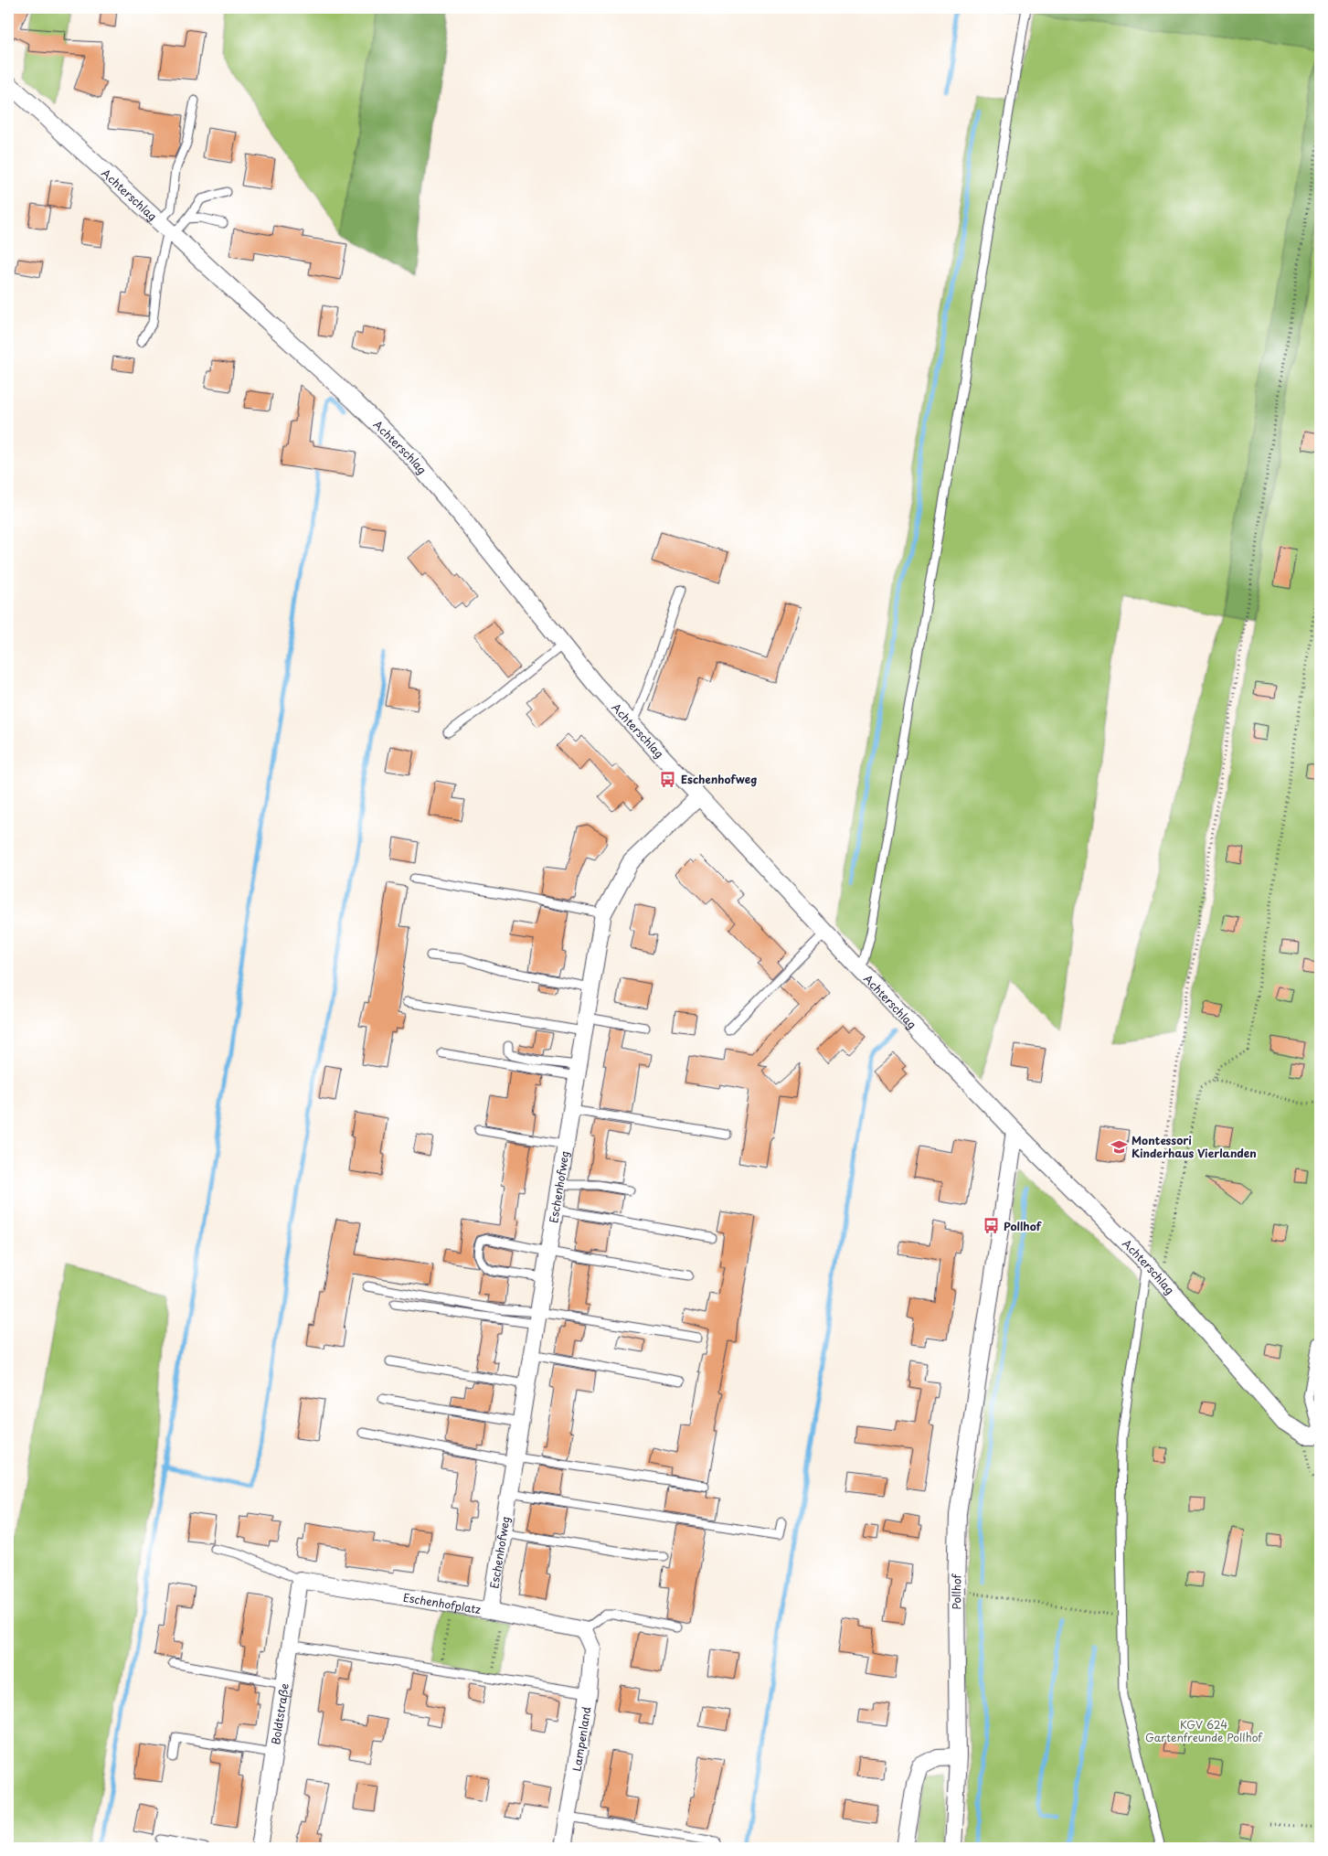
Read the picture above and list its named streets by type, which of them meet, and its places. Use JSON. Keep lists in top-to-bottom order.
{
  "streets": {
    "street": [
      "Achterschlag",
      "Eschenhofweg",
      "Pollhof",
      "Eschenhofplatz",
      "Boldtstraße",
      "Lampenland"
    ]
  },
  "crossings": [
    ["Achterschlag", "Eschenhofweg"],
    ["Achterschlag", "Pollhof"],
    ["Eschenhofweg", "Eschenhofplatz"],
    ["Eschenhofplatz", "Boldtstraße"],
    ["Eschenhofplatz", "Lampenland"]
  ],
  "parks": ["KGV 624 Gartenfreunde Pollhof"],
  "places": {
    "bus stop": ["Eschenhofweg", "Pollhof"],
    "school or university": ["Montessori Kinderhaus Vierlanden"]
  }
}
